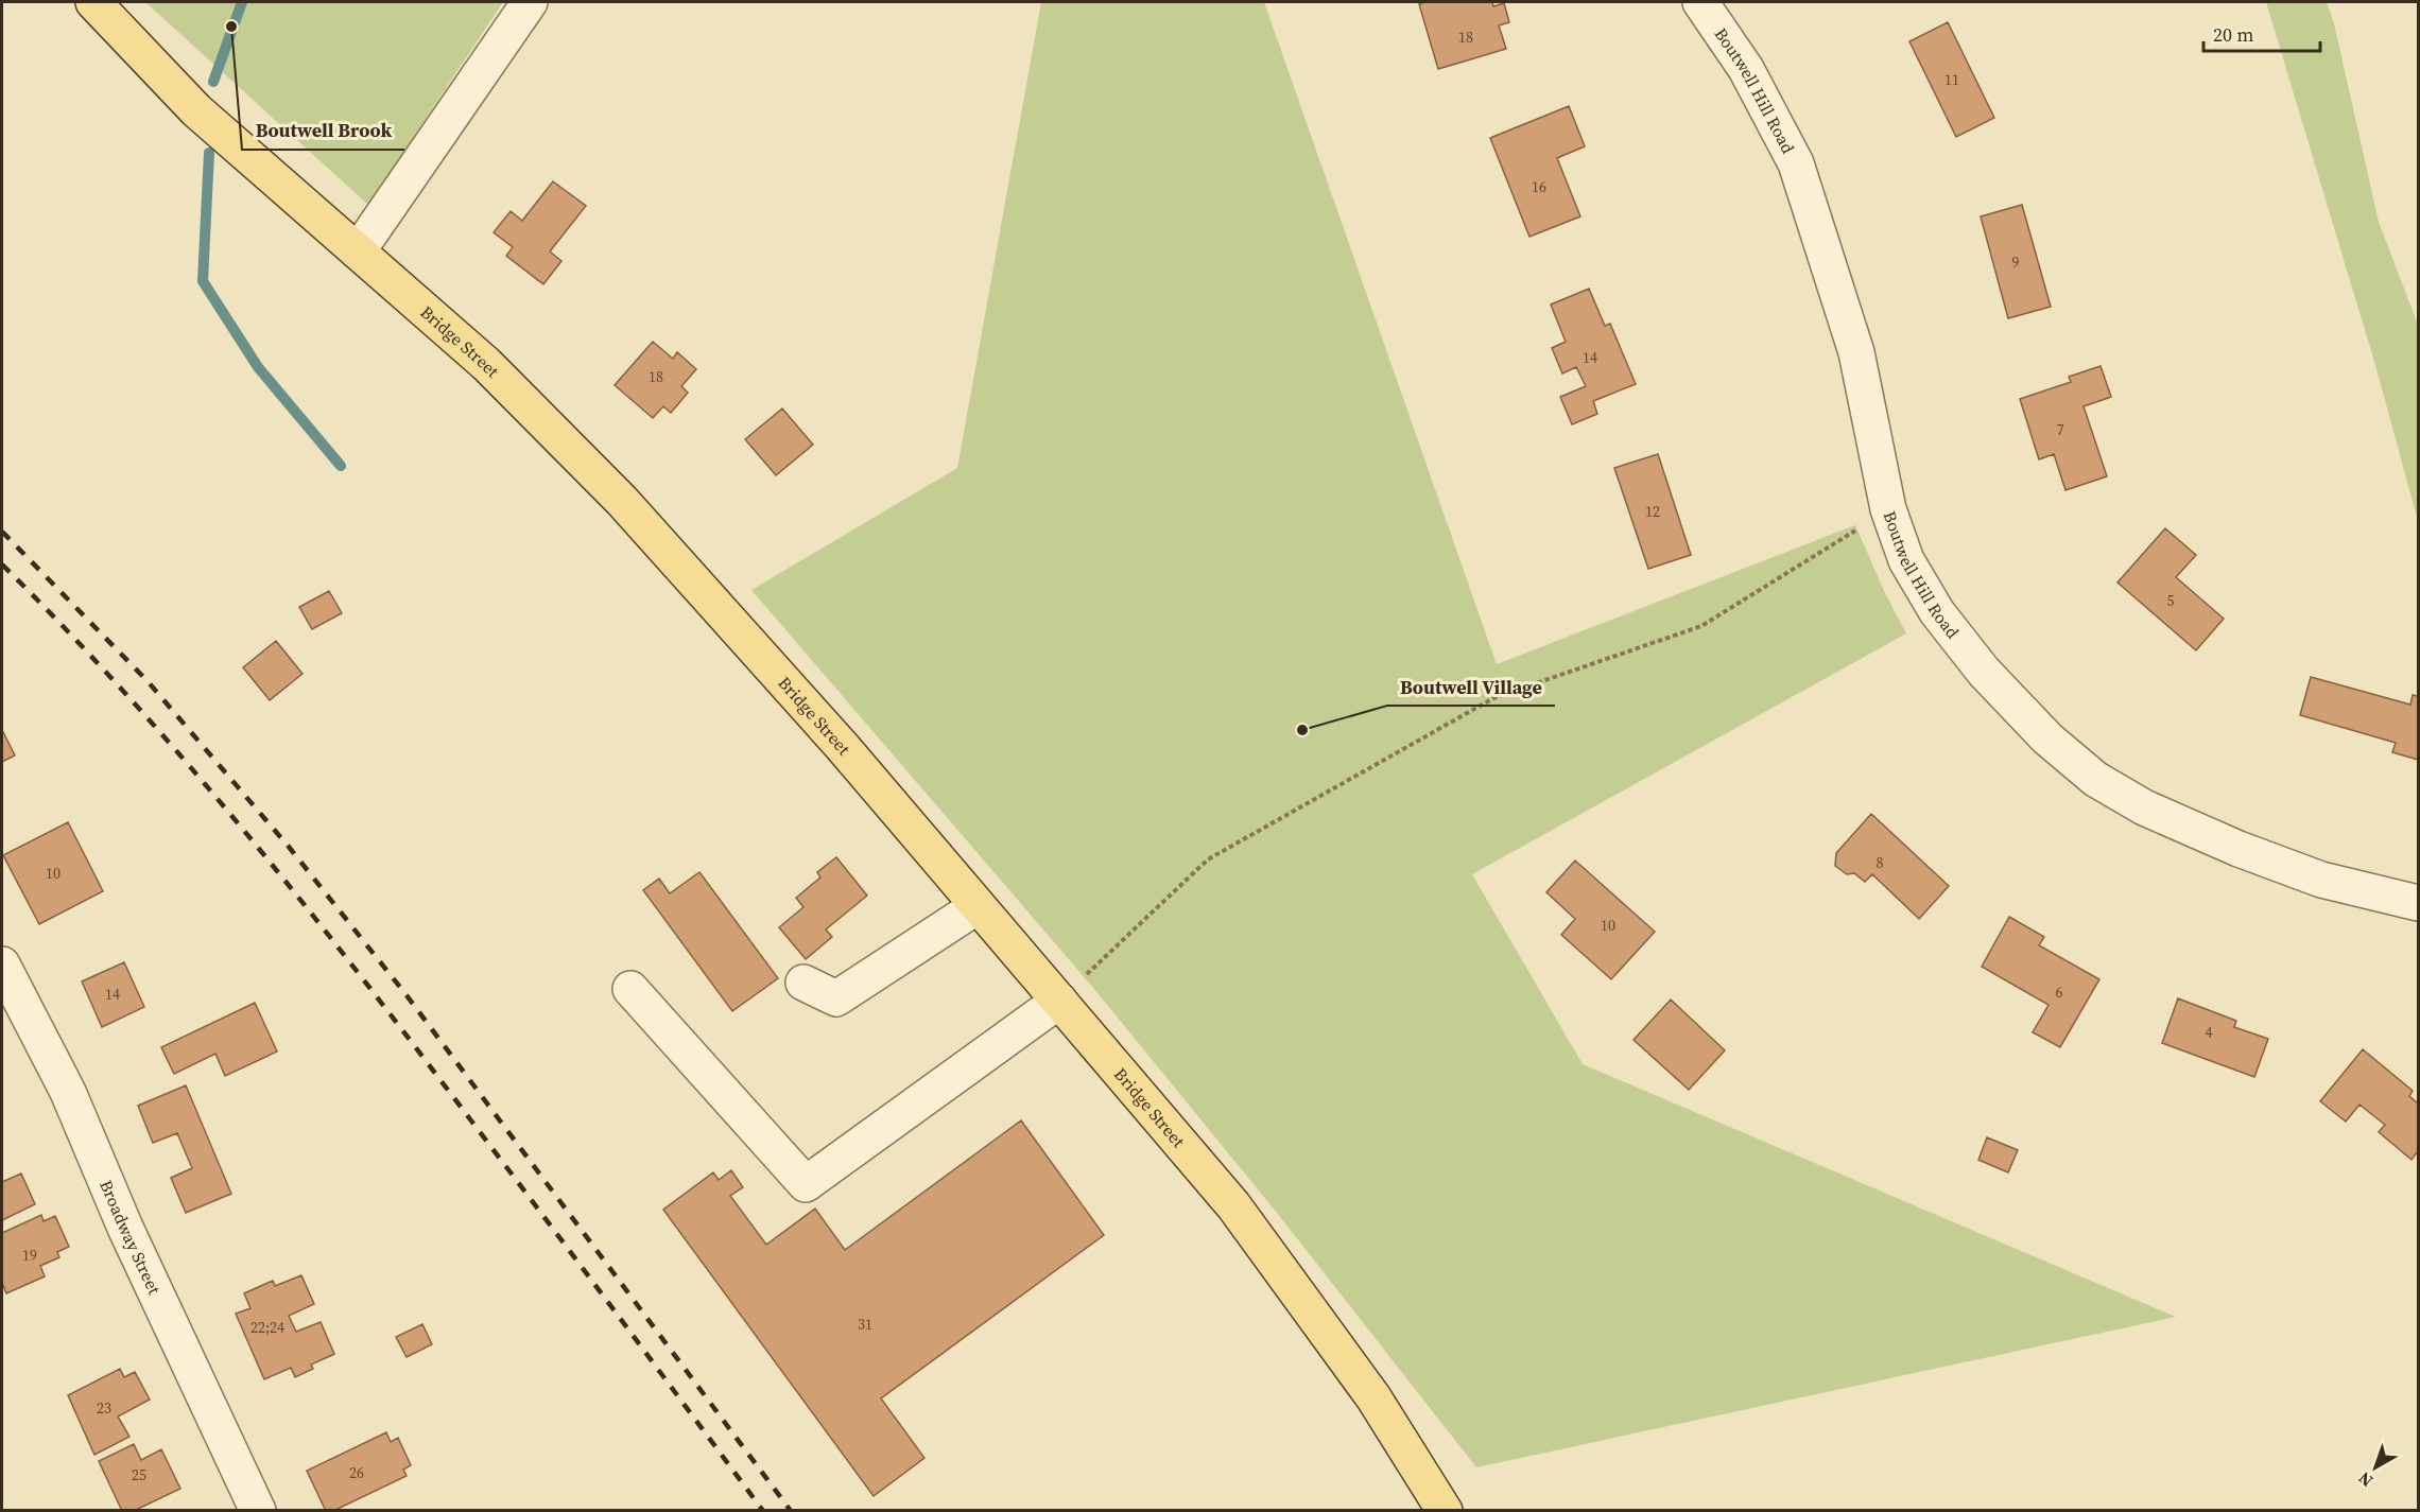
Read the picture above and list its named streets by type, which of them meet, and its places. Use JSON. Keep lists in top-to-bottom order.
{
  "streets": {
    "main road": ["Bridge Street"],
    "street": ["Boutwell Hill Road", "Broadway Street"]
  },
  "places": ["Boutwell Brook", "Boutwell Village"],
  "house_numbers": [
    "18",
    "11",
    "16",
    "9",
    "14",
    "18",
    "7",
    "12",
    "5",
    "8",
    "10",
    "10",
    "6",
    "14",
    "4",
    "19",
    "31",
    "22;24",
    "23",
    "26",
    "25"
  ],
  "scale_bar": "20 m",
  "north": "bottom left"
}
